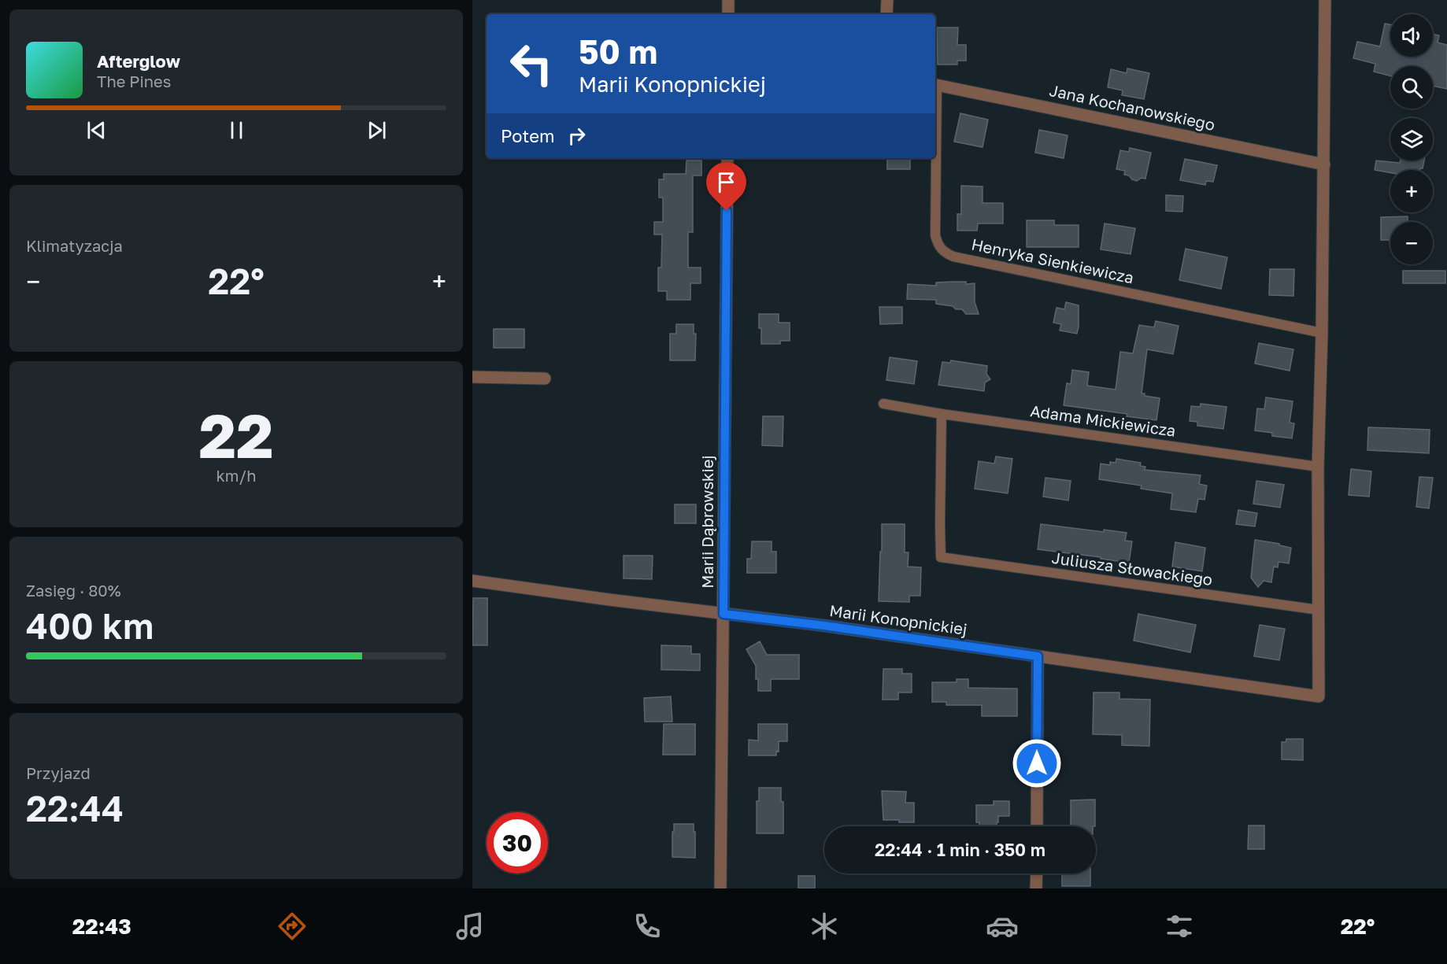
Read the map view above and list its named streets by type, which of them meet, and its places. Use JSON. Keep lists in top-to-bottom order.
{
  "streets": {
    "street": ["Jana Kochanowskiego", "Marii Dąbrowskiej", "Marii Konopnickiej"],
    "lane": ["Henryka Sienkiewicza", "Adama Mickiewicza", "Juliusza Słowackiego"]
  },
  "crossings": [
    ["Adama Mickiewicza", "Juliusza Słowackiego"],
    ["Marii Dąbrowskiej", "Marii Konopnickiej"],
    ["Juliusza Słowackiego", "Marii Konopnickiej"]
  ],
  "page": {
    "map_buttons": ["+", "−"],
    "turn": ["50 m", "Marii Konopnickiej"],
    "song": ["Afterglow", "The Pines"],
    "then": "Potem",
    "tile": [
      "Klimatyzacja",
      ["22", "km/h"],
      ["Zasięg · 80%", "400 km"],
      ["Przyjazd", "22:44"]
    ],
    "heat": ["−", "22°", "+"],
    "limit": "30",
    "trip": "22:44 · 1 min · 350 m",
    "tabs": ["22:43", "22°"]
  }
}
